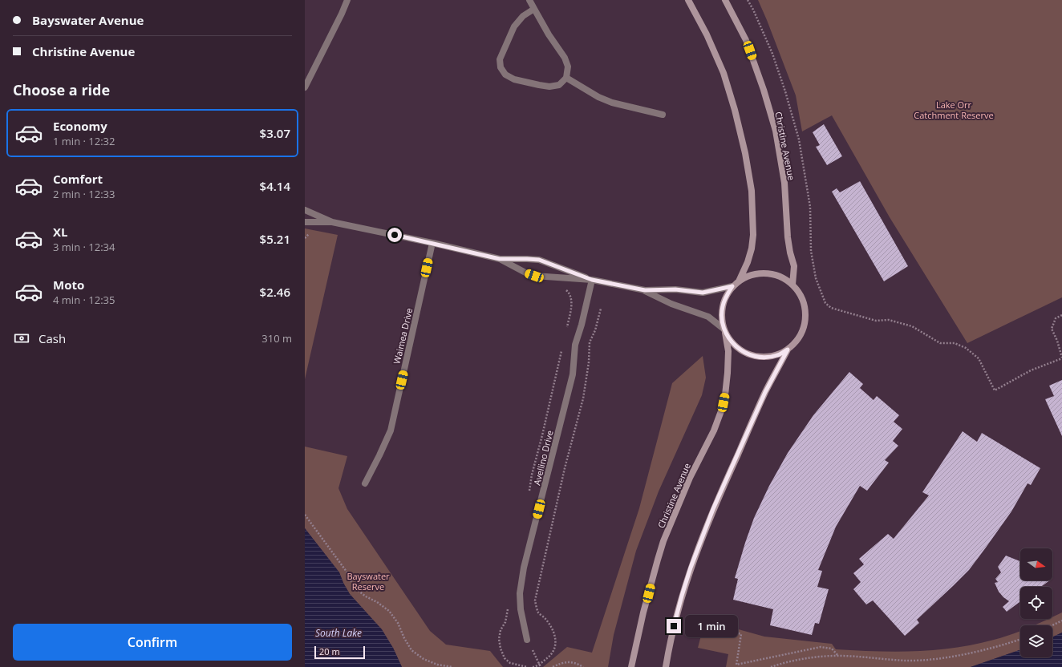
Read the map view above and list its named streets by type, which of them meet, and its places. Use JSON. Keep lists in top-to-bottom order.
{
  "streets": {
    "main road": ["Christine Avenue"],
    "street": ["Waimea Drive", "Avellino Drive"]
  },
  "water": ["South Lake"],
  "parks": ["Lake Orr Catchment Reserve", "Bayswater Reserve"],
  "scale_bar": "20 m",
  "north": "right",
  "page": {
    "banner": ["Bayswater Avenue", "Christine Avenue"],
    "heading": "Choose a ride",
    "list": [
      {
        "name": "Economy",
        "note": "1 min · 12:32",
        "value": "$3.07"
      },
      {
        "name": "Comfort",
        "note": "2 min · 12:33",
        "value": "$4.14"
      },
      {
        "name": "XL",
        "note": "3 min · 12:34",
        "value": "$5.21"
      },
      {
        "name": "Moto",
        "note": "4 min · 12:35",
        "value": "$2.46"
      }
    ],
    "pay": ["Cash", "310 m"],
    "bubble": "1 min",
    "buttons": "Confirm",
    "scale": "20 m"
  }
}
